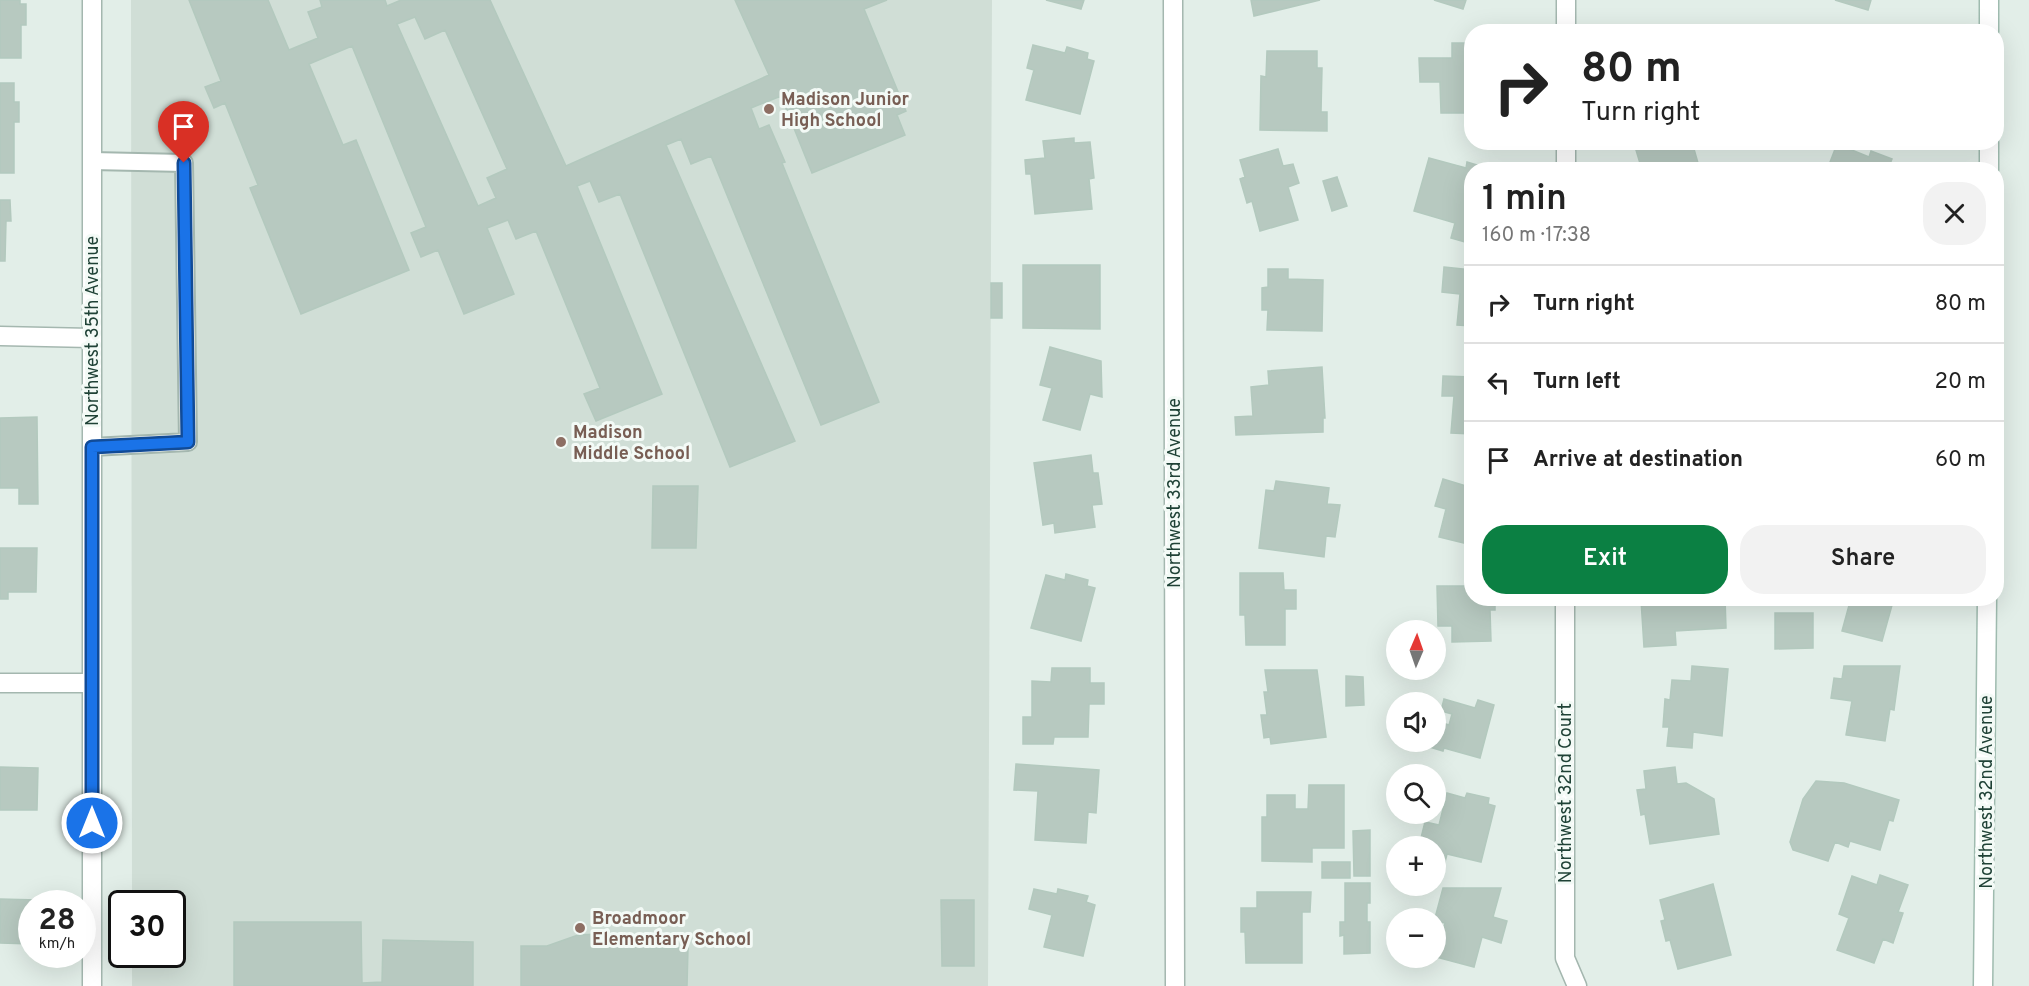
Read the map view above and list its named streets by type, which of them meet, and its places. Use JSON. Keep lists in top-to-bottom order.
{
  "streets": {
    "street": [
      "Northwest 35th Avenue",
      "Northwest 33rd Avenue",
      "Northwest 32nd Avenue",
      "Northwest 32nd Court"
    ]
  },
  "places": ["Madison Junior High School", "Madison Middle School", "Broadmoor Elementary School"],
  "north": "top",
  "page": {
    "turn": ["80 m", "Turn right"],
    "heading": ["1 min", "160 m · 17:38"],
    "list": [
      {
        "name": "Turn right",
        "value": "80 m"
      },
      {
        "name": "Turn left",
        "value": "20 m"
      },
      {
        "name": "Arrive at destination",
        "value": "60 m"
      }
    ],
    "buttons": ["Exit", "Share"],
    "map_buttons": ["+", "−"],
    "speed": "28 km/h",
    "limit": "30"
  }
}
